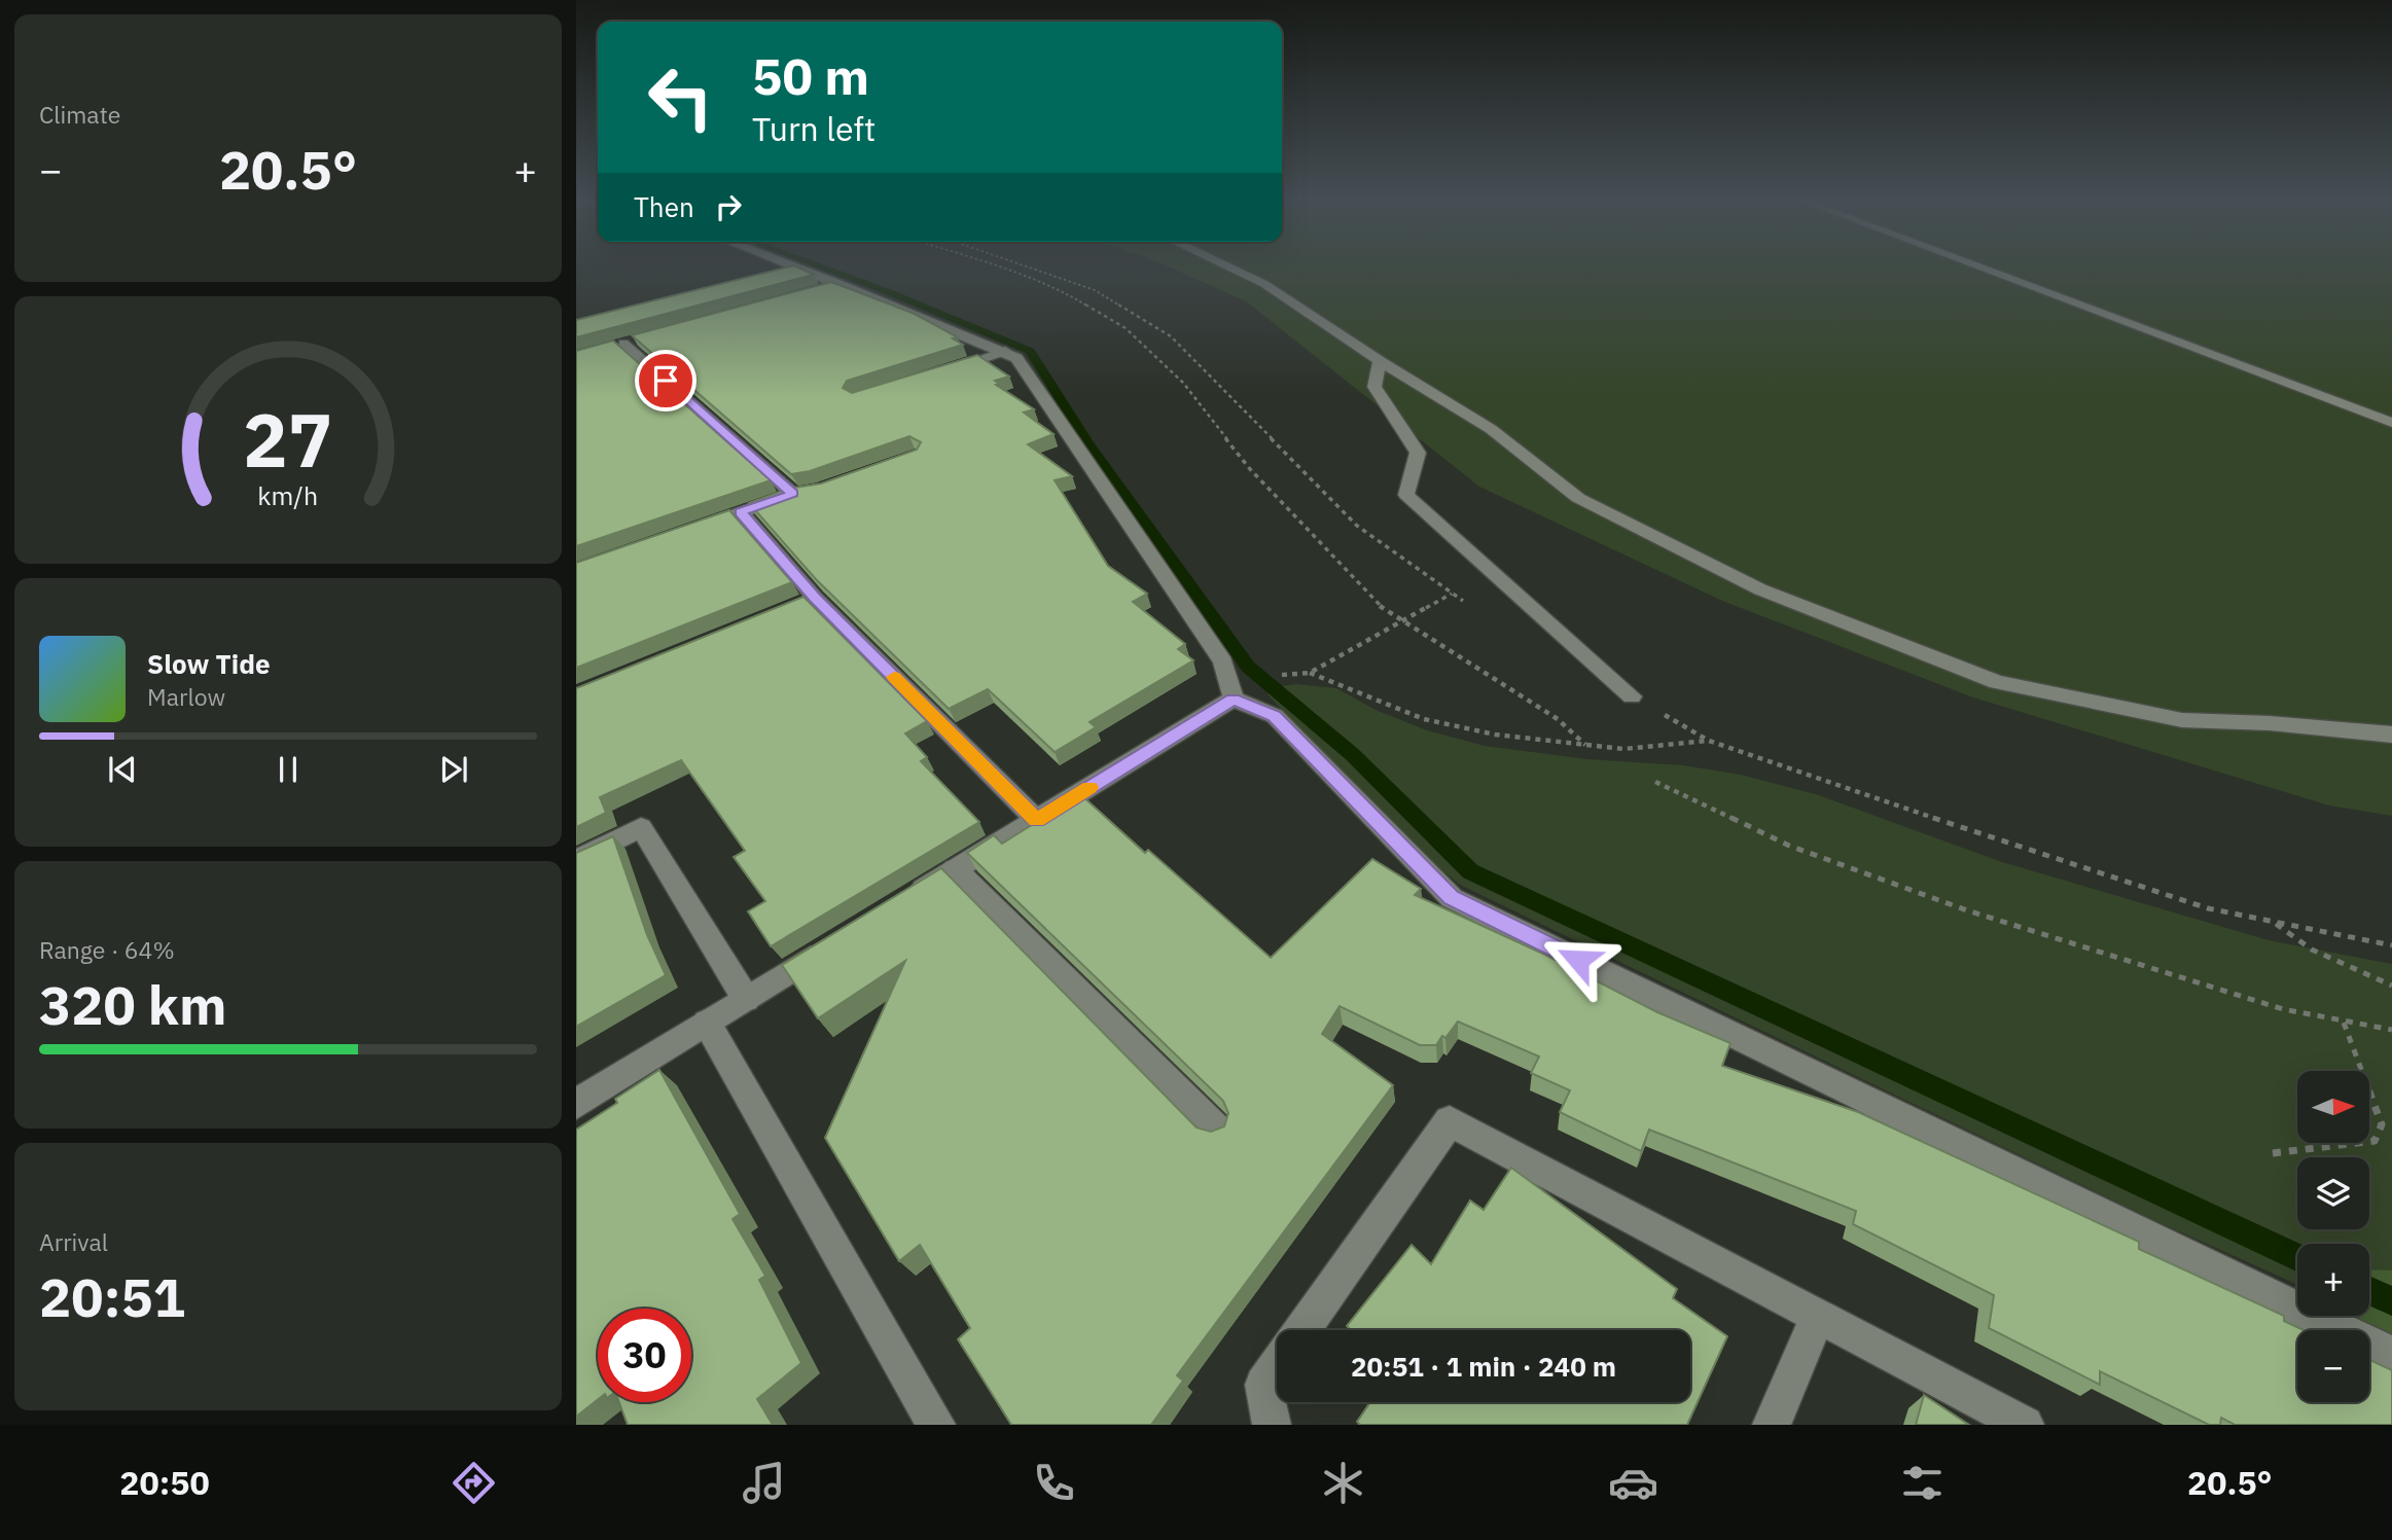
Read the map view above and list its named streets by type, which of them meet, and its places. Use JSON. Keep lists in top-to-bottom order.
{
  "north": "right",
  "page": {
    "tile": [
      "Climate",
      ["Range · 64%", "320 km"],
      ["Arrival", "20:51"]
    ],
    "turn": ["50 m", "Turn left"],
    "heat": ["−", "20.5°", "+"],
    "then": "Then",
    "song": ["Slow Tide", "Marlow"],
    "map_buttons": ["+", "−"],
    "limit": "30",
    "trip": "20:51 · 1 min · 240 m",
    "tabs": ["20:50", "20.5°"],
    "gauge": ["27", "km/h"]
  }
}
